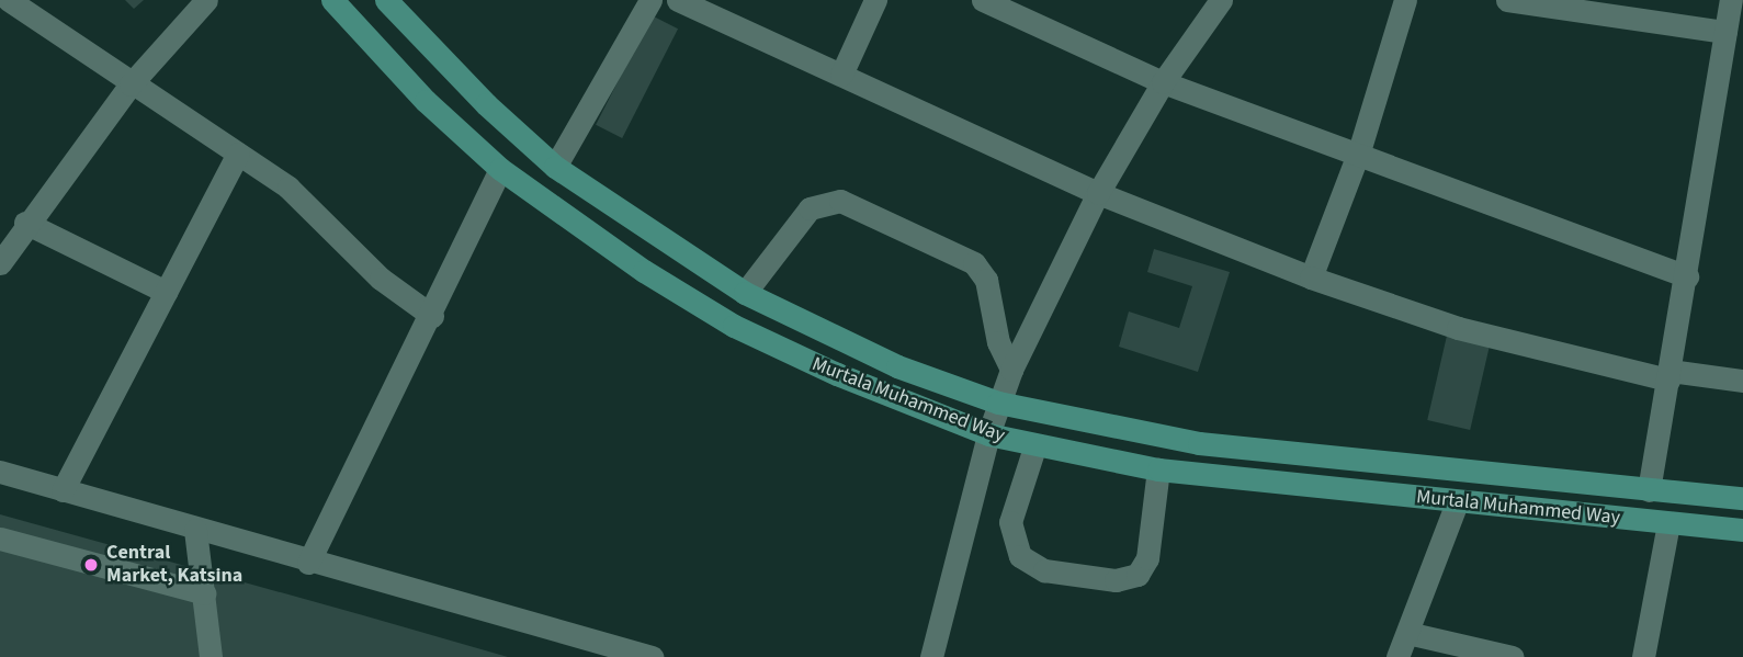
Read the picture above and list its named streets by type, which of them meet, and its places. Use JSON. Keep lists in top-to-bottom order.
{
  "streets": {
    "main road": ["Murtala Muhammed Way"]
  },
  "places": ["Central Market, Katsina"]
}
